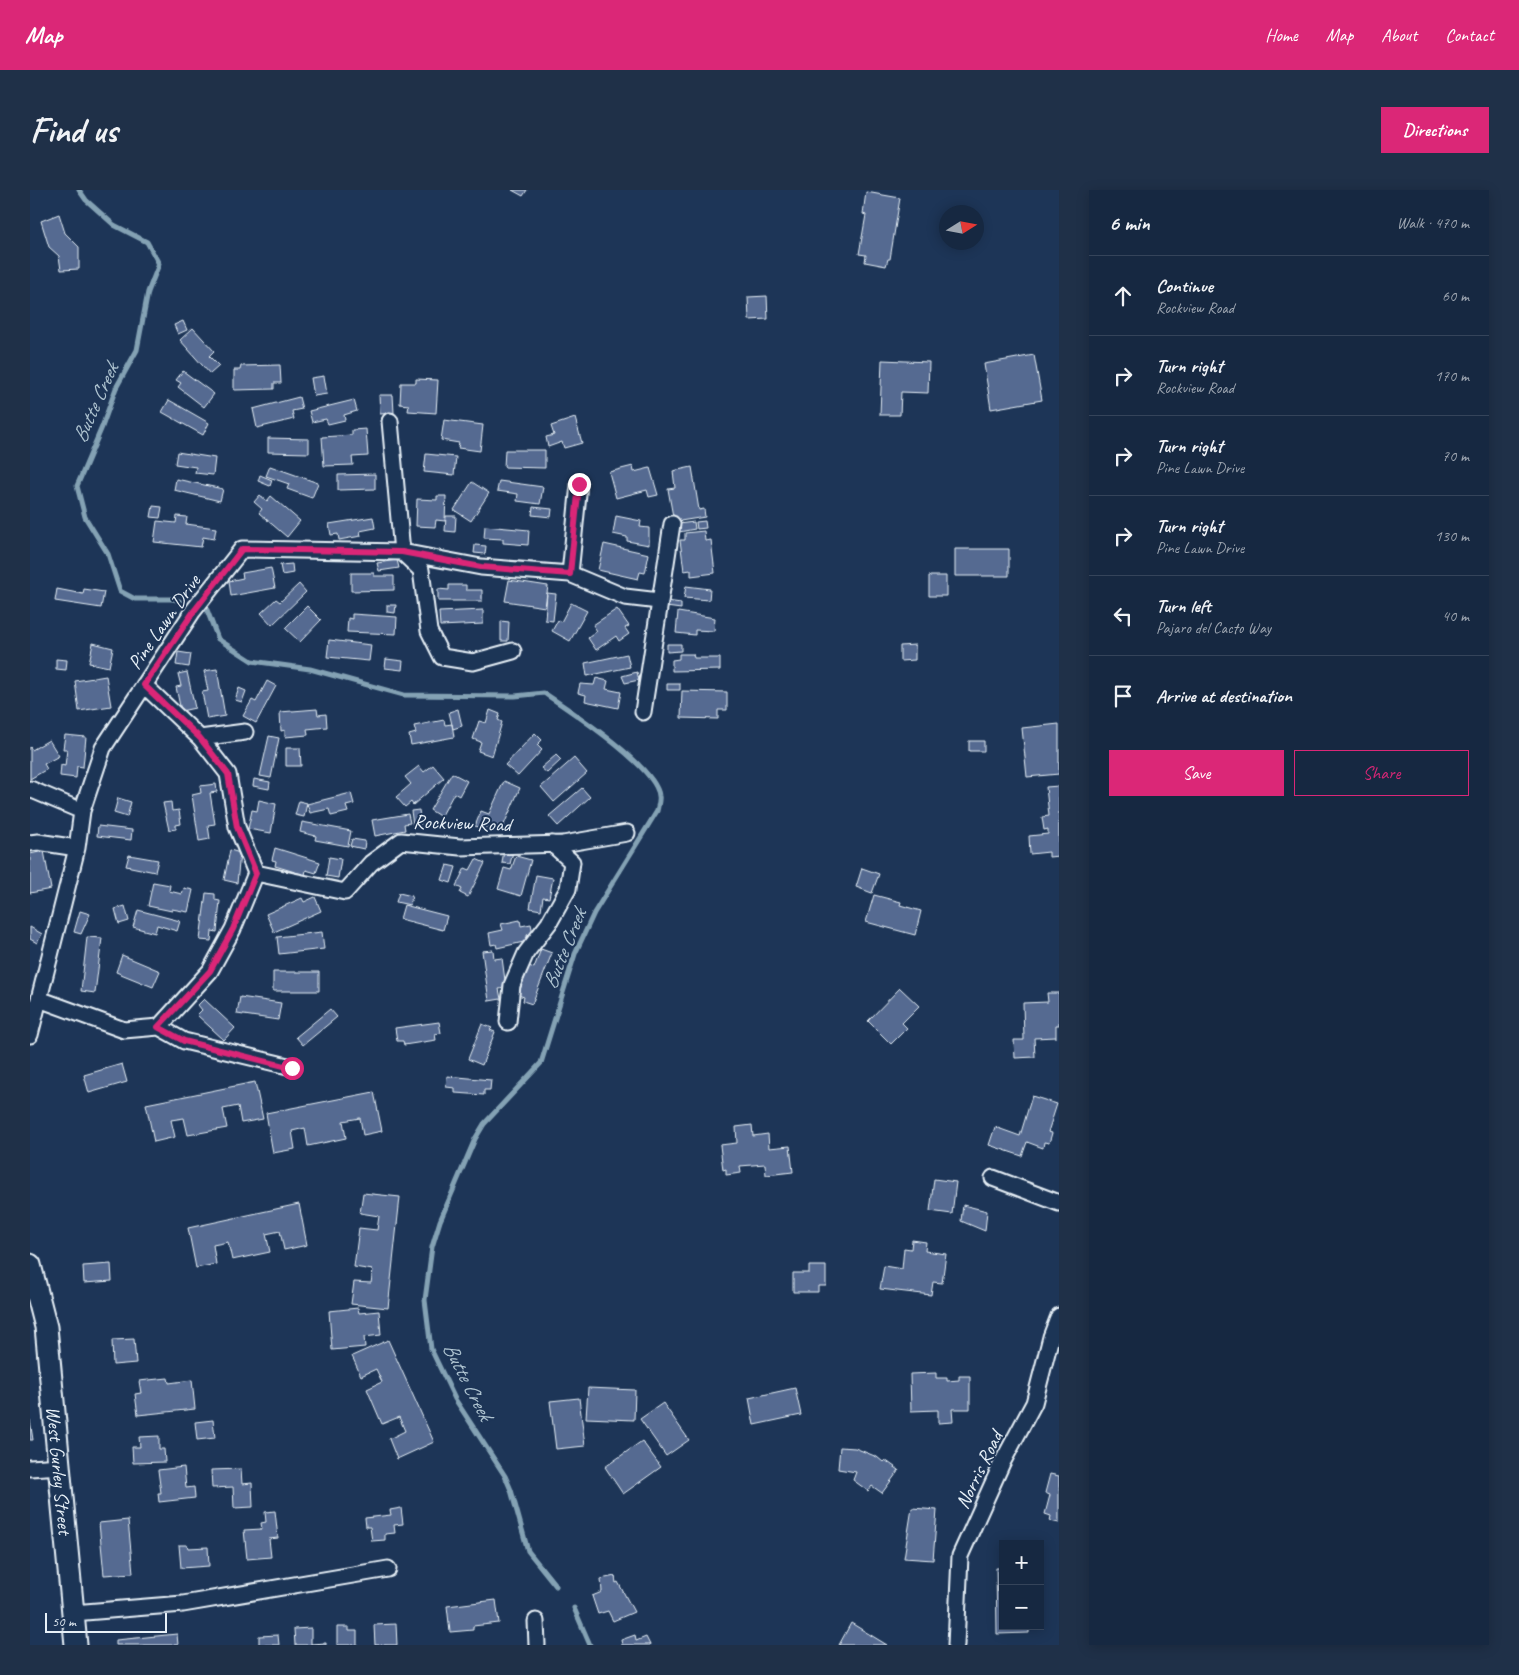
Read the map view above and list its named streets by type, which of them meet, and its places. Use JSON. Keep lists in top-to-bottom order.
{
  "streets": {
    "main road": ["West Gurley Street"],
    "street": ["Pine Lawn Drive", "Rockview Road", "Norris Road"]
  },
  "water": ["Butte Creek"],
  "scale_bar": "50 m",
  "north": "right",
  "page": {
    "header": "Map",
    "nav": [
      "Home",
      "Map",
      "About",
      "Contact"
    ],
    "buttons": [
      "Directions",
      ["Save", "Share"]
    ],
    "title": "Find us",
    "heading": ["6 min", "Walk · 470 m"],
    "list": [
      ["Continue", "Rockview Road", "60 m"],
      ["Turn right", "Rockview Road", "170 m"],
      ["Turn right", "Pine Lawn Drive", "70 m"],
      ["Turn right", "Pine Lawn Drive", "130 m"],
      ["Turn left", "Pajaro del Cacto Way", "40 m"],
      "Arrive at destination"
    ],
    "map_buttons": ["+", "−"],
    "scale": "50 m"
  }
}
